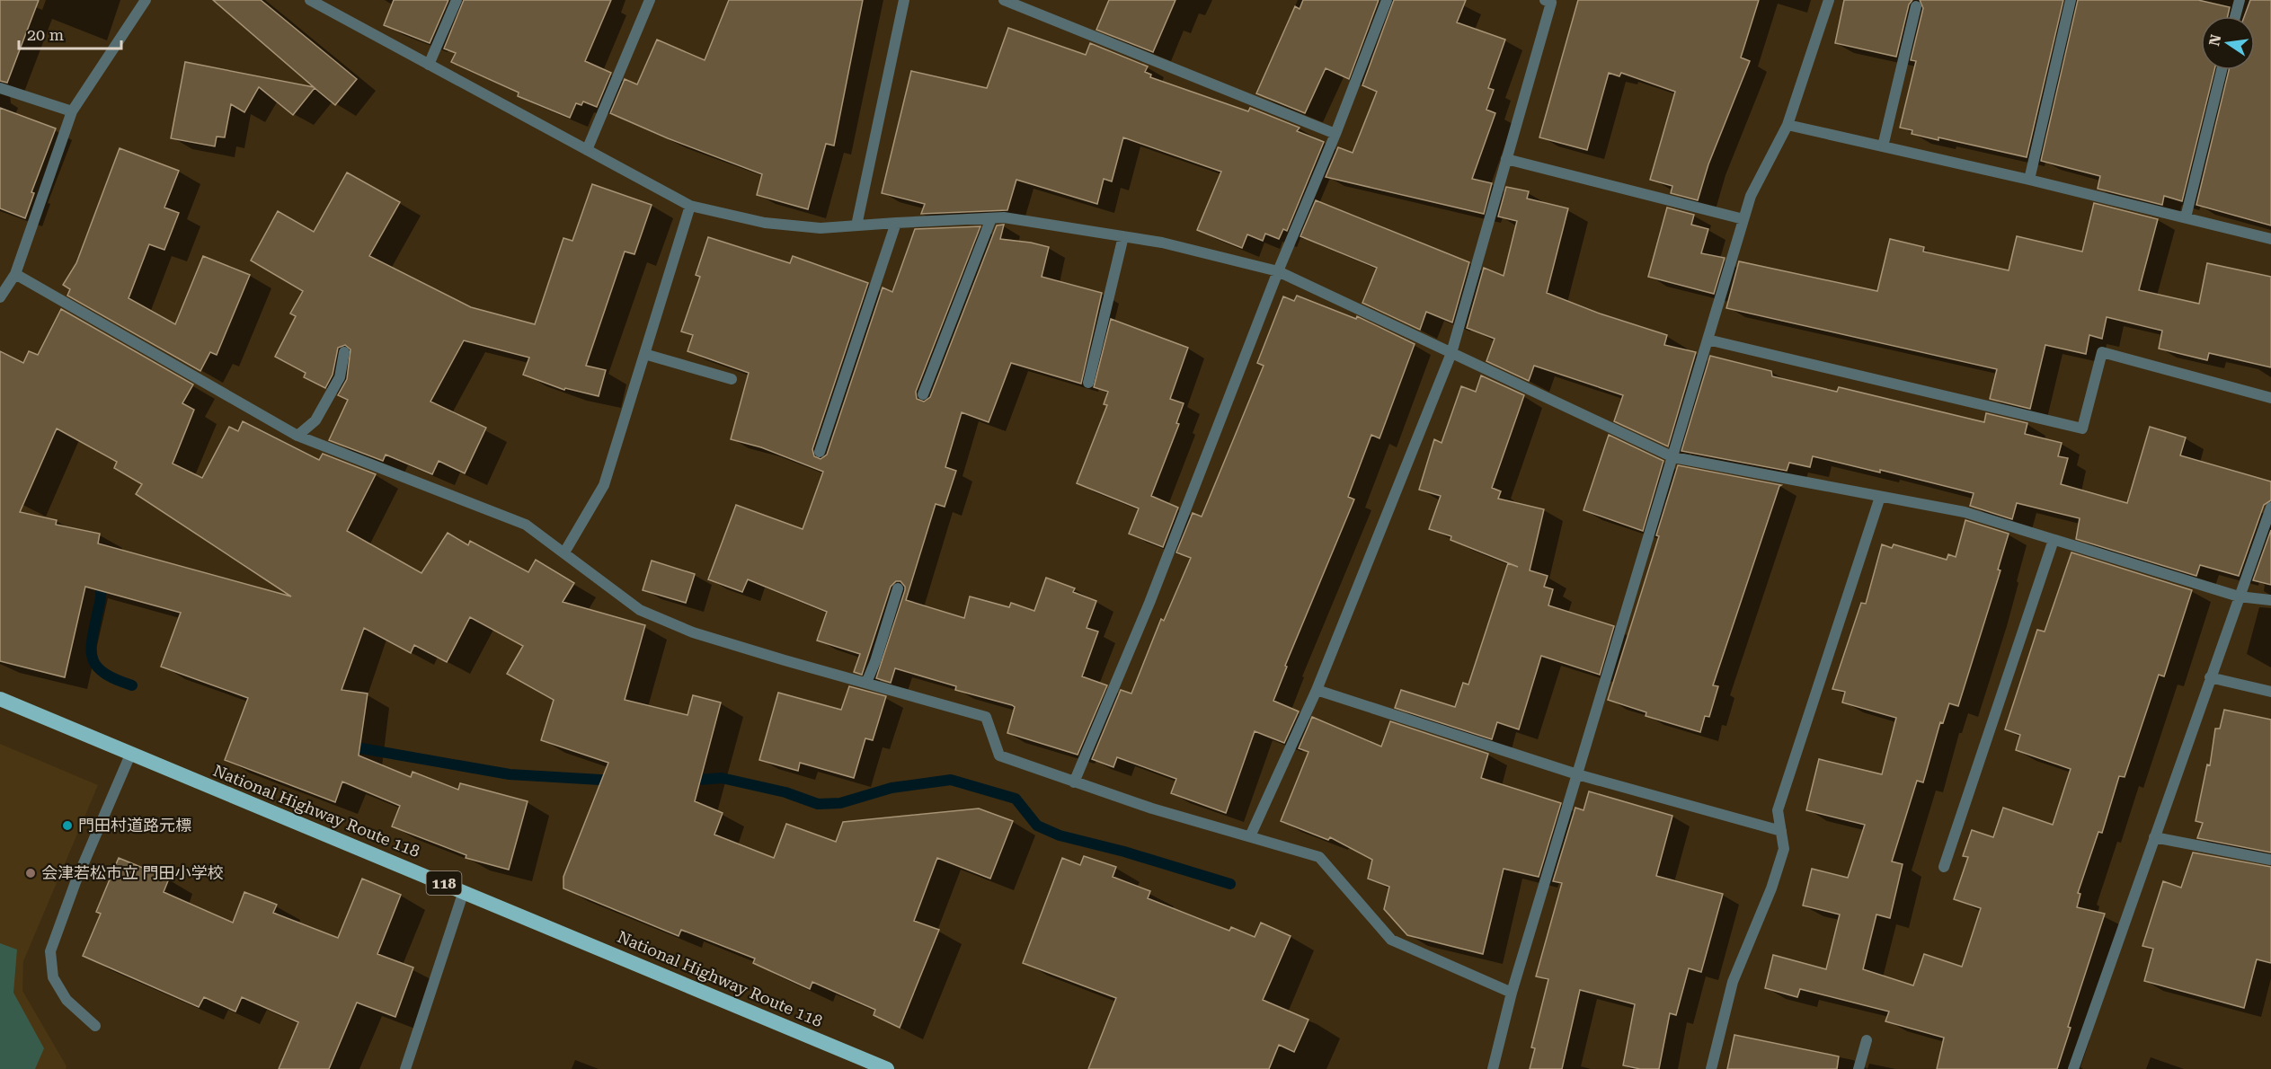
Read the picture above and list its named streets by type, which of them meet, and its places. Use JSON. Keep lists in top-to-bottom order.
{
  "streets": {
    "highway": ["National Highway Route 118", "118"]
  },
  "places": ["門田村道路元標", "会津若松市立 門田小学校"],
  "scale_bar": "20 m",
  "north": "left"
}
